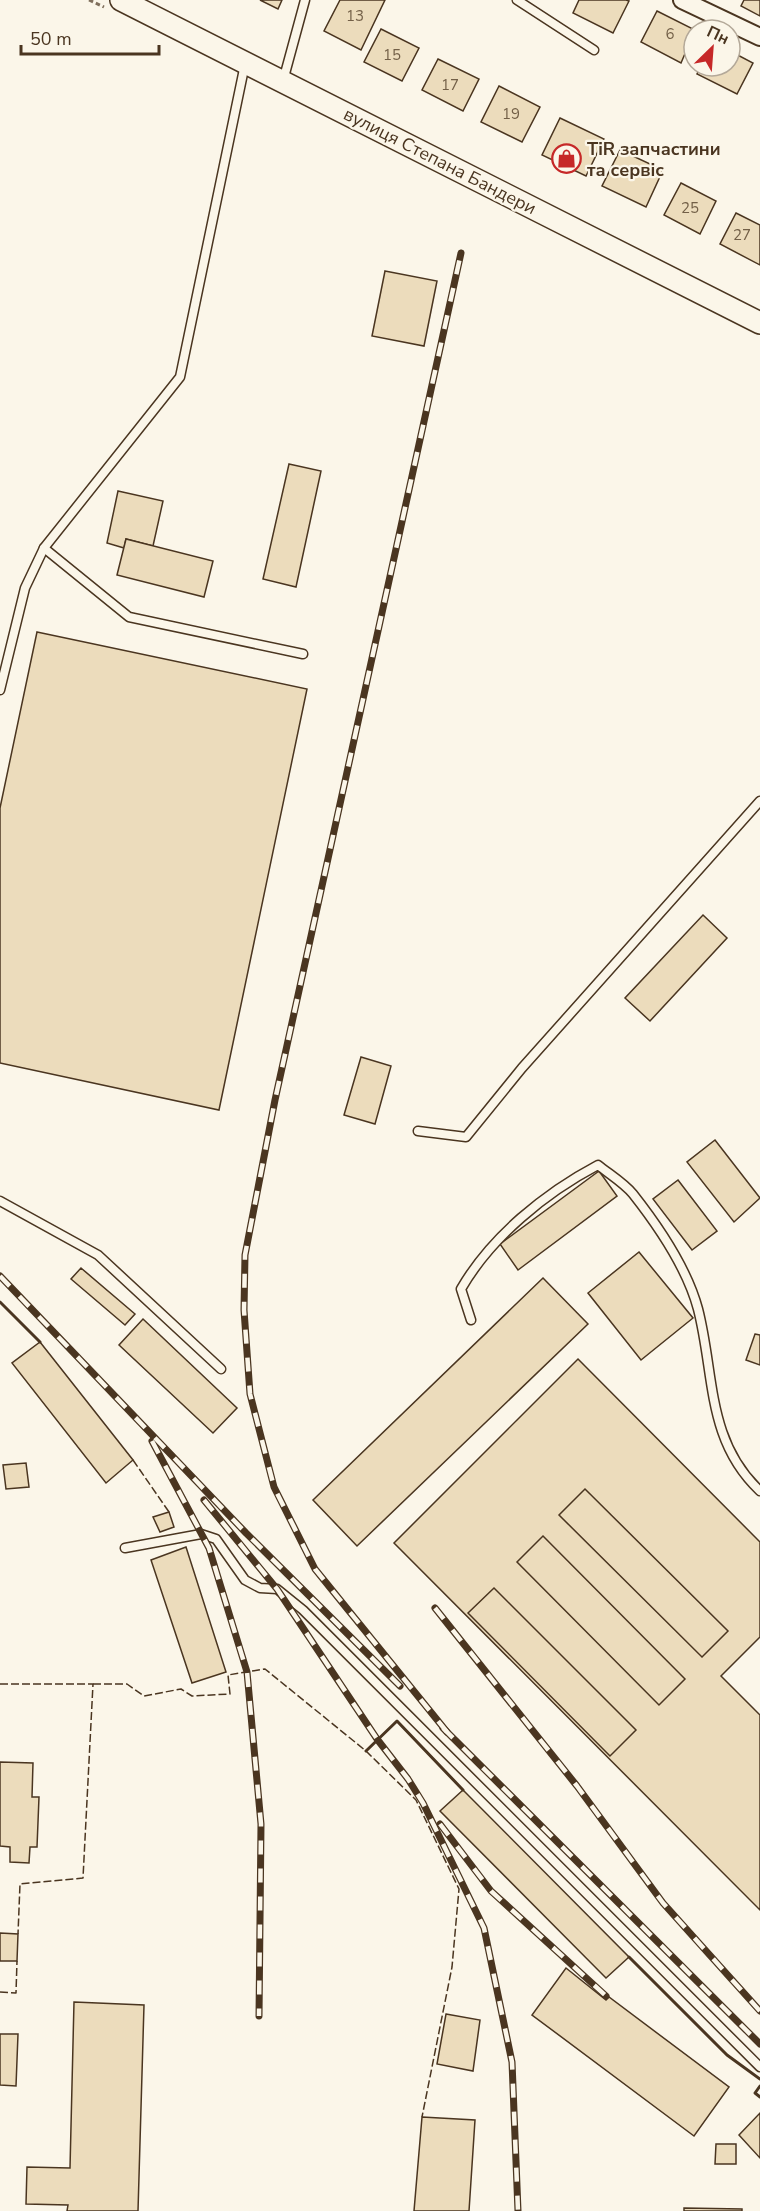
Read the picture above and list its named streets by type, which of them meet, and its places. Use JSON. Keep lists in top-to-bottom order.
{
  "streets": {
    "street": ["вулиця Степана Бандери"]
  },
  "places": {
    "shop": ["TiR запчастини та сервіс"]
  },
  "house_numbers": [
    "13",
    "6",
    "15",
    "17",
    "19",
    "25",
    "27"
  ],
  "scale_bar": "50 m",
  "north": "top right"
}
